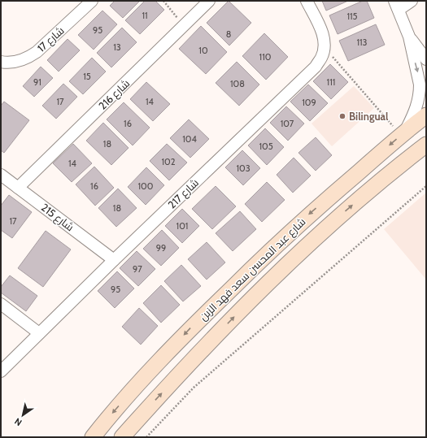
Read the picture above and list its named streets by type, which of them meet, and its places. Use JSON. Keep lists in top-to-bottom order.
{
  "streets": {
    "street": [
      "شارع 17",
      "شارع 216",
      "شارع 217",
      "شارع 215",
      "شارع عبد المحسن سعد فهد الزبن"
    ]
  },
  "crossings": [
    ["شارع 216", "شارع 215"],
    ["شارع 217", "شارع 215"]
  ],
  "places": ["Bilingual"],
  "house_numbers": [
    "11",
    "115",
    "95",
    "8",
    "113",
    "13",
    "10",
    "110",
    "15",
    "91",
    "111",
    "108",
    "17",
    "14",
    "109",
    "16",
    "107",
    "104",
    "18",
    "105",
    "102",
    "14",
    "103",
    "16",
    "100",
    "18",
    "17",
    "101",
    "99",
    "97",
    "95"
  ],
  "north": "bottom left"
}
